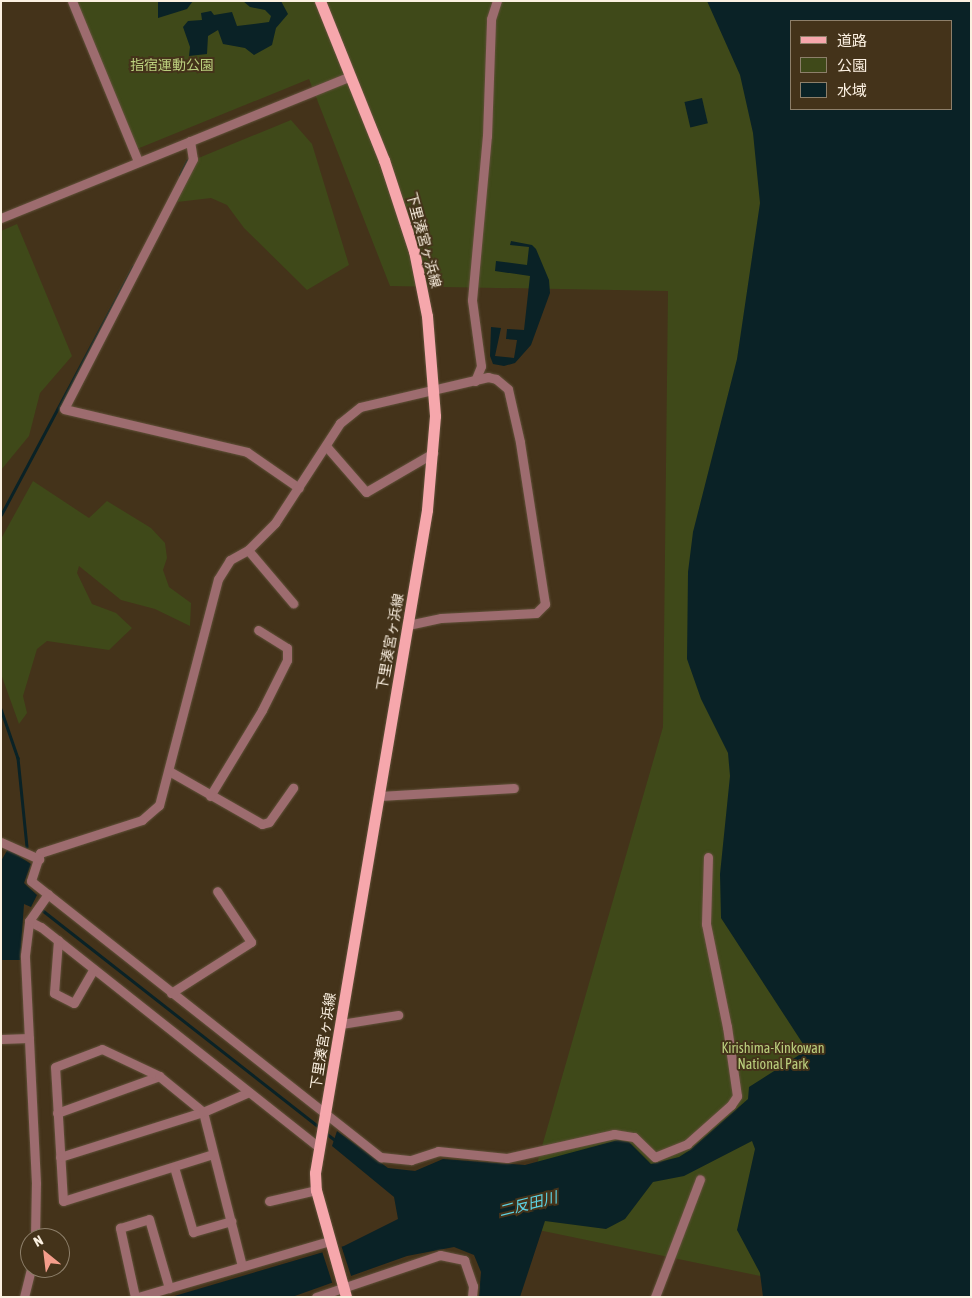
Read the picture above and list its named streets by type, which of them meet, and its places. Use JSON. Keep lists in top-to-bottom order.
{
  "streets": {
    "main road": ["下里湊宮ヶ浜線"]
  },
  "water": ["二反田川"],
  "parks": ["指宿運動公園", "Kirishima-Kinkowan National Park"],
  "legend": ["道路", "公園", "水域"],
  "north": "top left"
}
